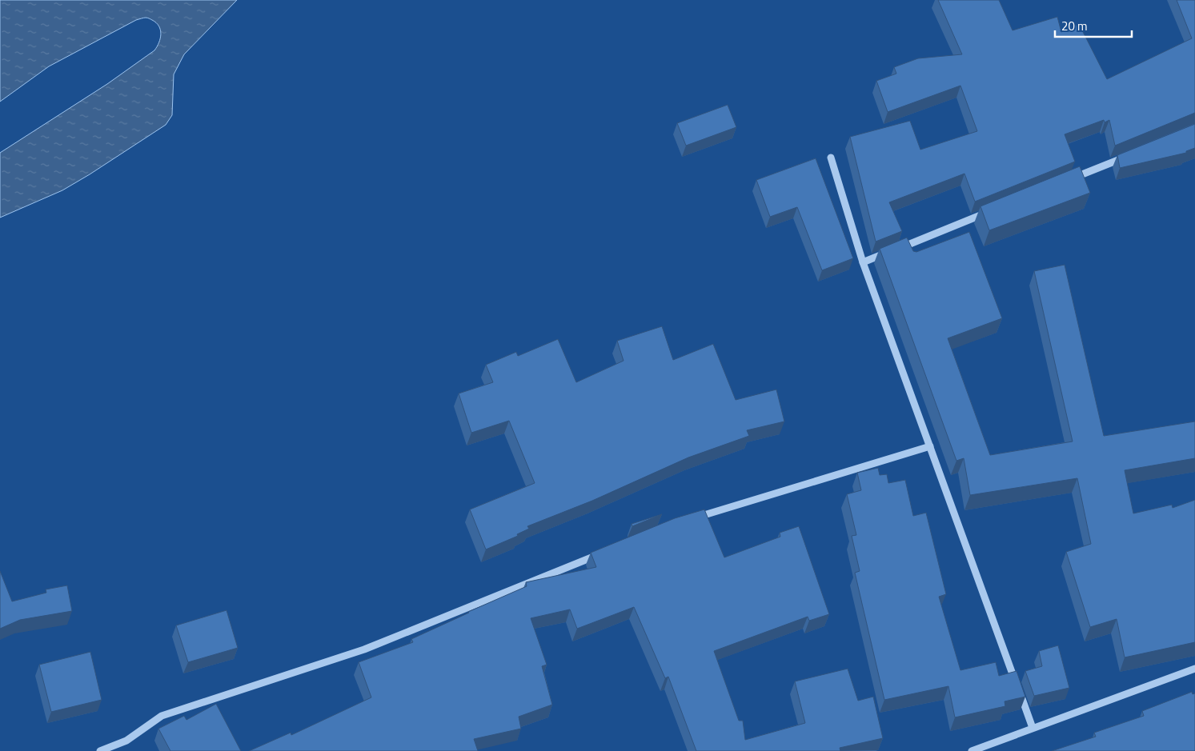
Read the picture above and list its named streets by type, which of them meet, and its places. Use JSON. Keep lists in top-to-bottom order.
{
  "scale_bar": "20 m"
}
